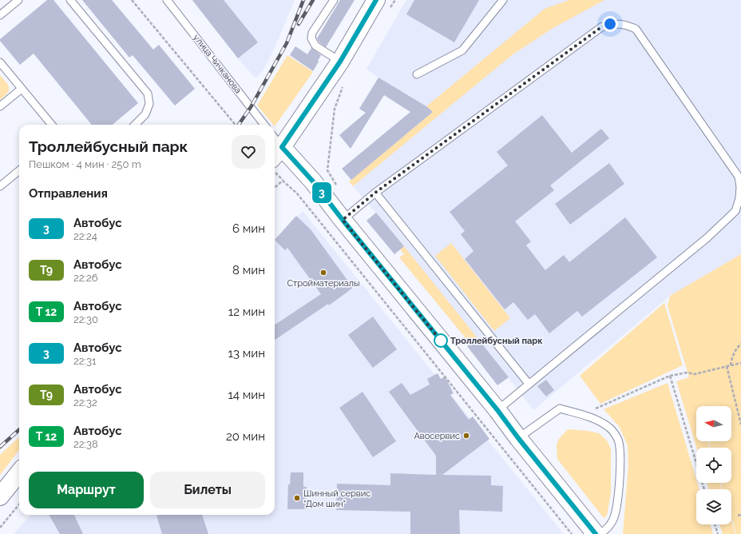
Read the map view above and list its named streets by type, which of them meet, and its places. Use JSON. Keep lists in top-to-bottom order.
{
  "streets": {
    "lane": ["улица Чичканова"]
  },
  "places": [
    "Стройматериалы",
    "Троллейбусный парк",
    "Авосервис",
    "Шинный сервис \"Дом шин\""
  ],
  "lines": ["bus line 3"],
  "north": "left",
  "page": {
    "on_map": "3",
    "heading": [
      ["Троллейбусный парк", "Пешком · 4 мин · 250 m"],
      "Отправления"
    ],
    "list": [
      {
        "mark": "3",
        "name": "Автобус",
        "note": "22:24",
        "value": "6 мин"
      },
      {
        "mark": "Т9",
        "name": "Автобус",
        "note": "22:26",
        "value": "8 мин"
      },
      {
        "mark": "Т 12",
        "name": "Автобус",
        "note": "22:30",
        "value": "12 мин"
      },
      {
        "mark": "3",
        "name": "Автобус",
        "note": "22:31",
        "value": "13 мин"
      },
      {
        "mark": "Т9",
        "name": "Автобус",
        "note": "22:32",
        "value": "14 мин"
      },
      {
        "mark": "Т 12",
        "name": "Автобус",
        "note": "22:38",
        "value": "20 мин"
      }
    ],
    "buttons": ["Маршрут", "Билеты"]
  }
}
